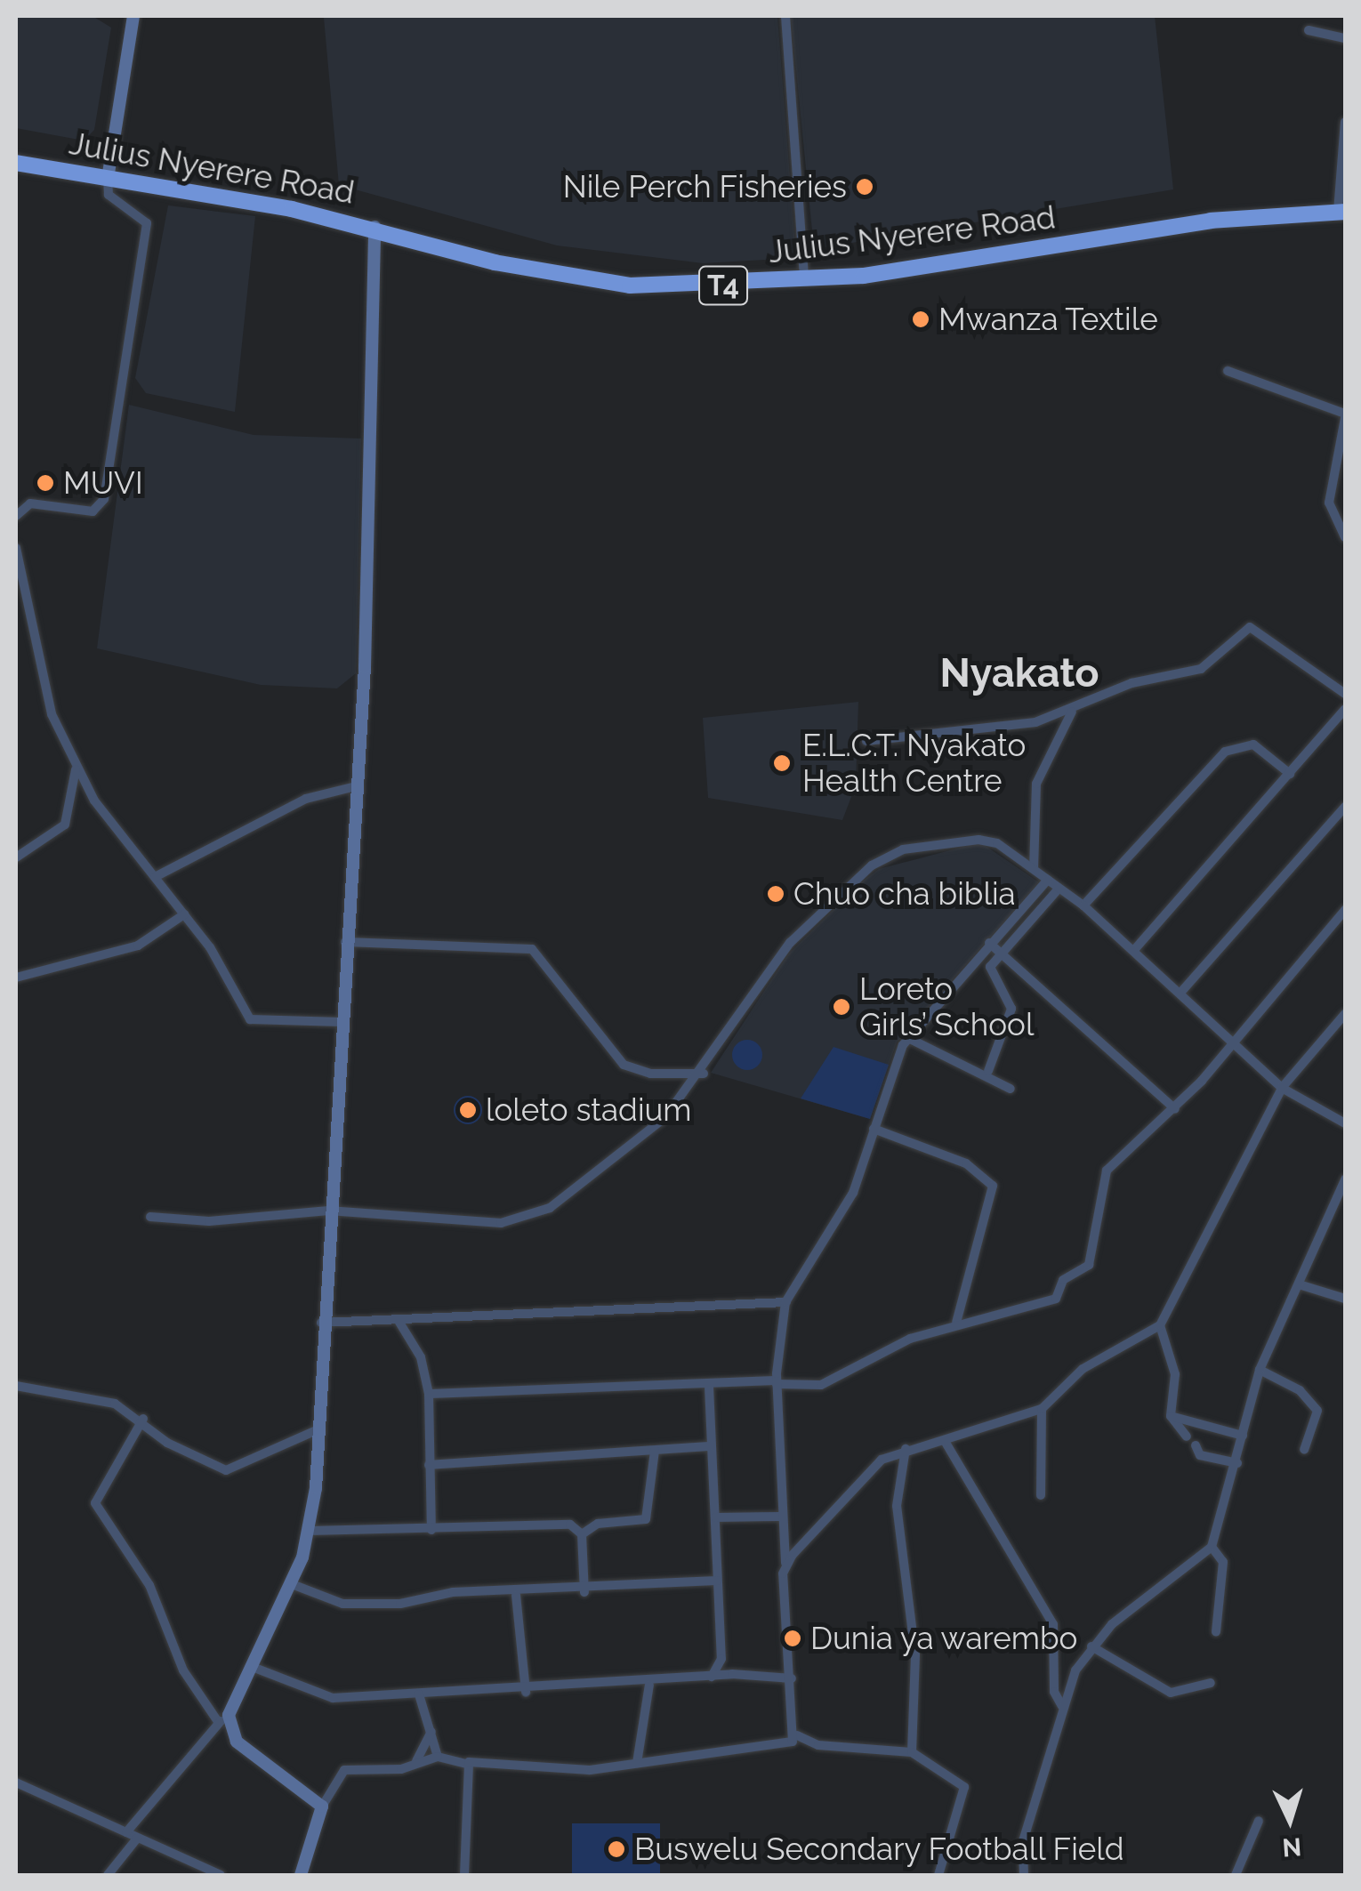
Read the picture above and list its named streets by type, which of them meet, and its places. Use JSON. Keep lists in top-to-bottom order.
{
  "streets": {
    "highway": ["Julius Nyerere Road", "T4"]
  },
  "districts": ["Nyakato"],
  "places": [
    "Nile Perch Fisheries",
    "Mwanza Textile",
    "MUVI",
    "E.L.C.T. Nyakato Health Centre",
    "Chuo cha biblia",
    "Loreto Girls’ School",
    "loleto stadium",
    "Dunia ya warembo",
    "Buswelu Secondary Football Field"
  ],
  "north": "bottom"
}
